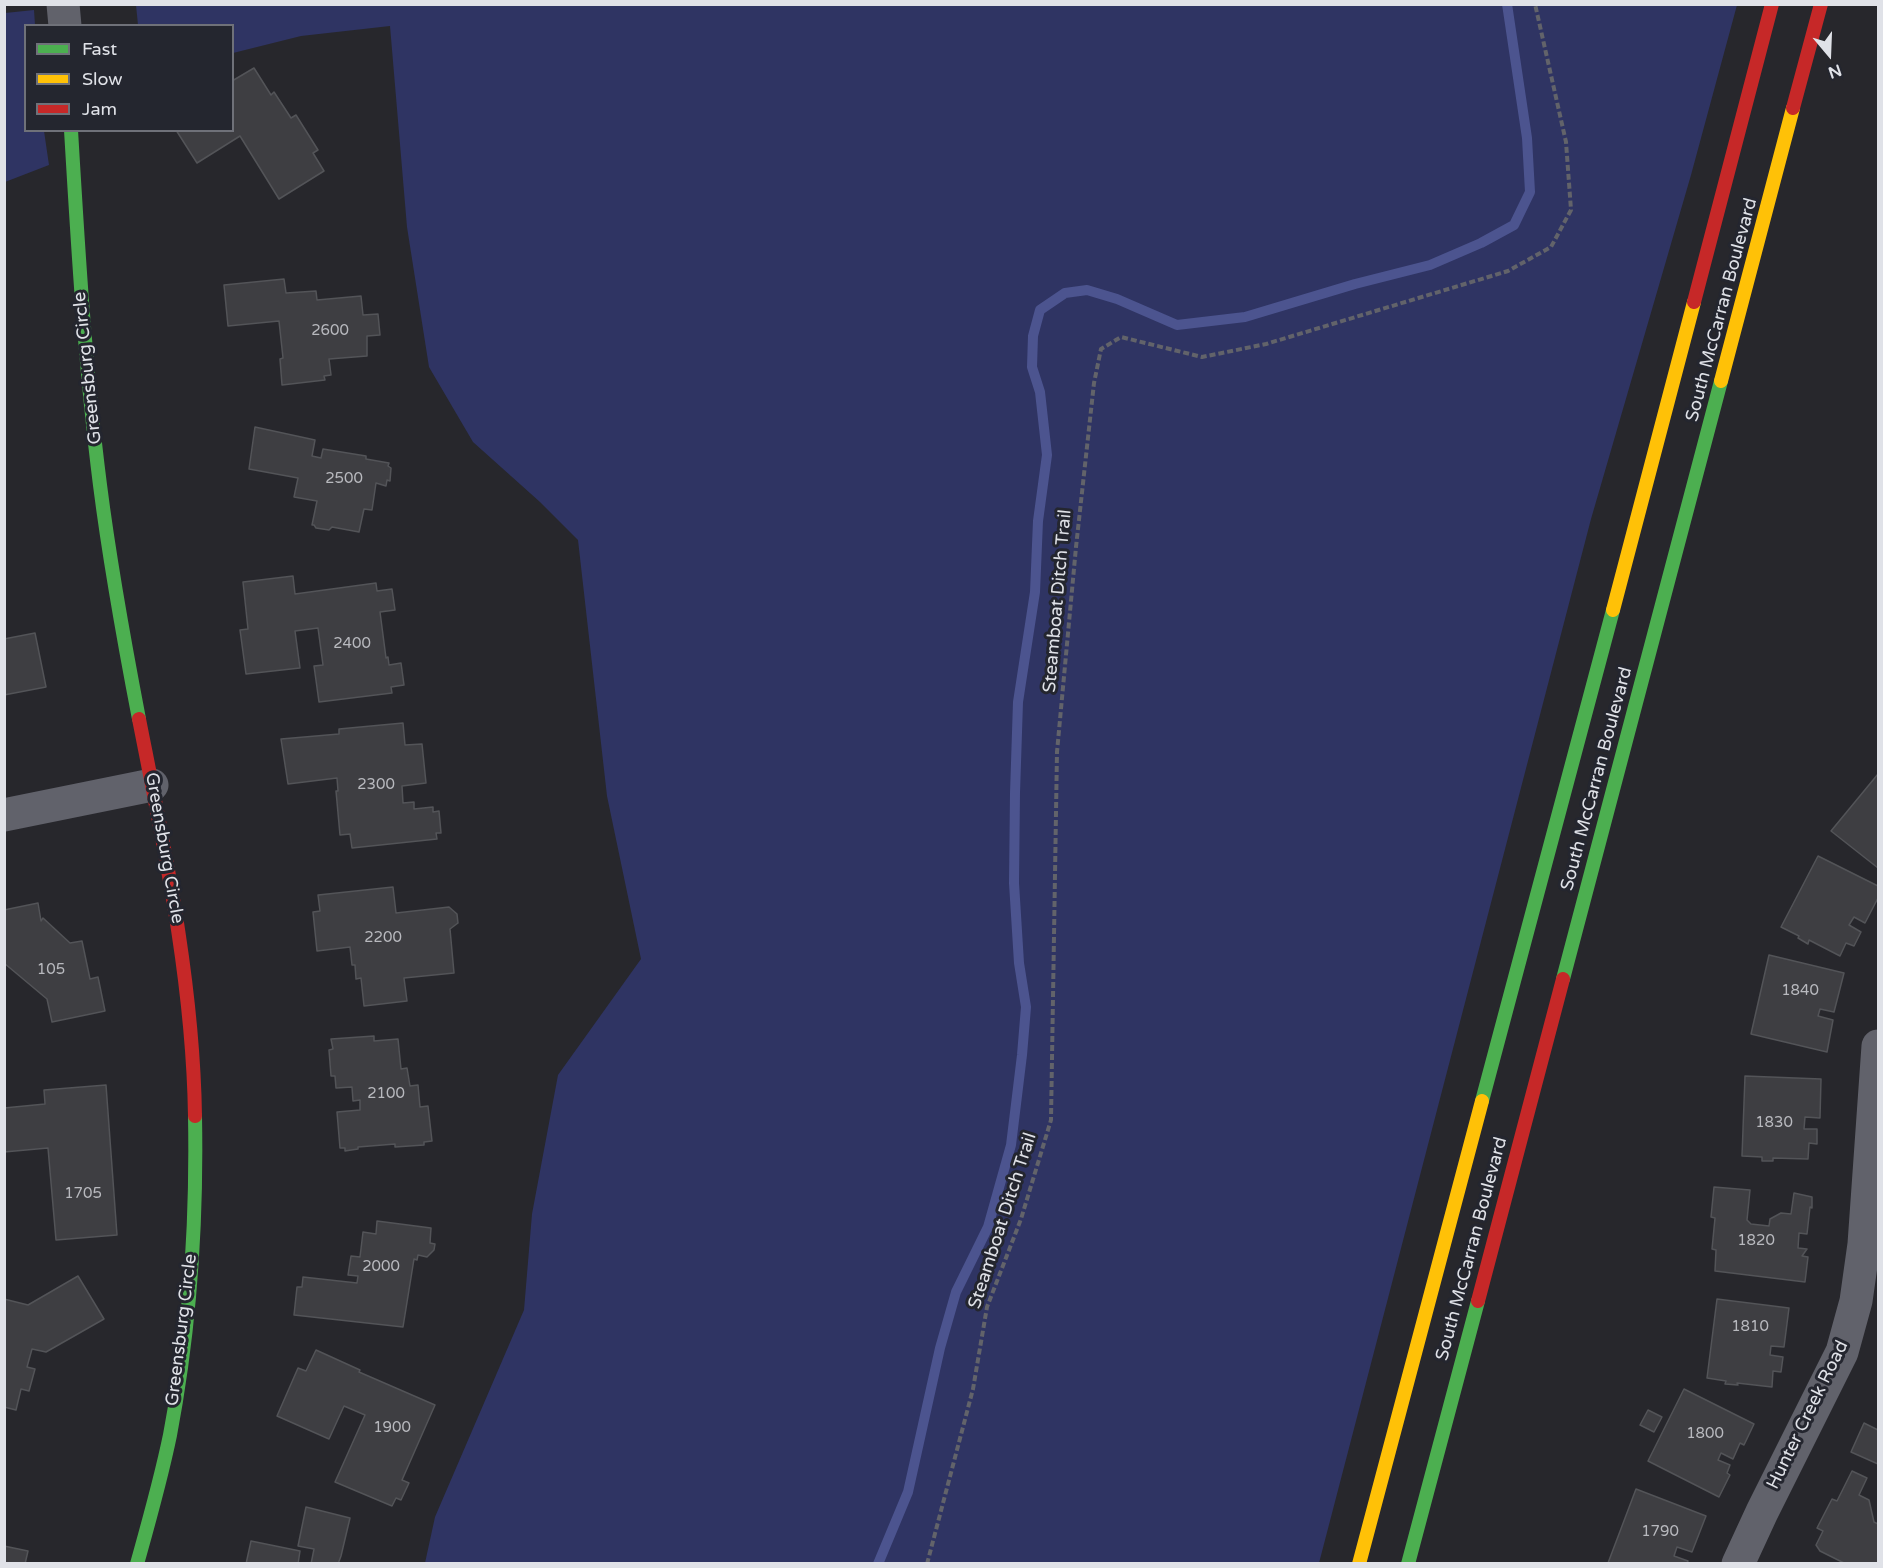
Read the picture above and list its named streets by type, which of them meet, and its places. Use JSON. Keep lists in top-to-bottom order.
{
  "streets": {
    "main road": ["South McCarran Boulevard", "Greensburg Circle"],
    "street": ["Hunter Creek Road"],
    "path": ["Steamboat Ditch Trail"]
  },
  "house_numbers": [
    "2600",
    "2500",
    "2400",
    "2300",
    "2200",
    "105",
    "1840",
    "2100",
    "1830",
    "1705",
    "1820",
    "2000",
    "1810",
    "1900",
    "1800",
    "1790"
  ],
  "legend": ["Fast", "Slow", "Jam"],
  "north": "bottom"
}
